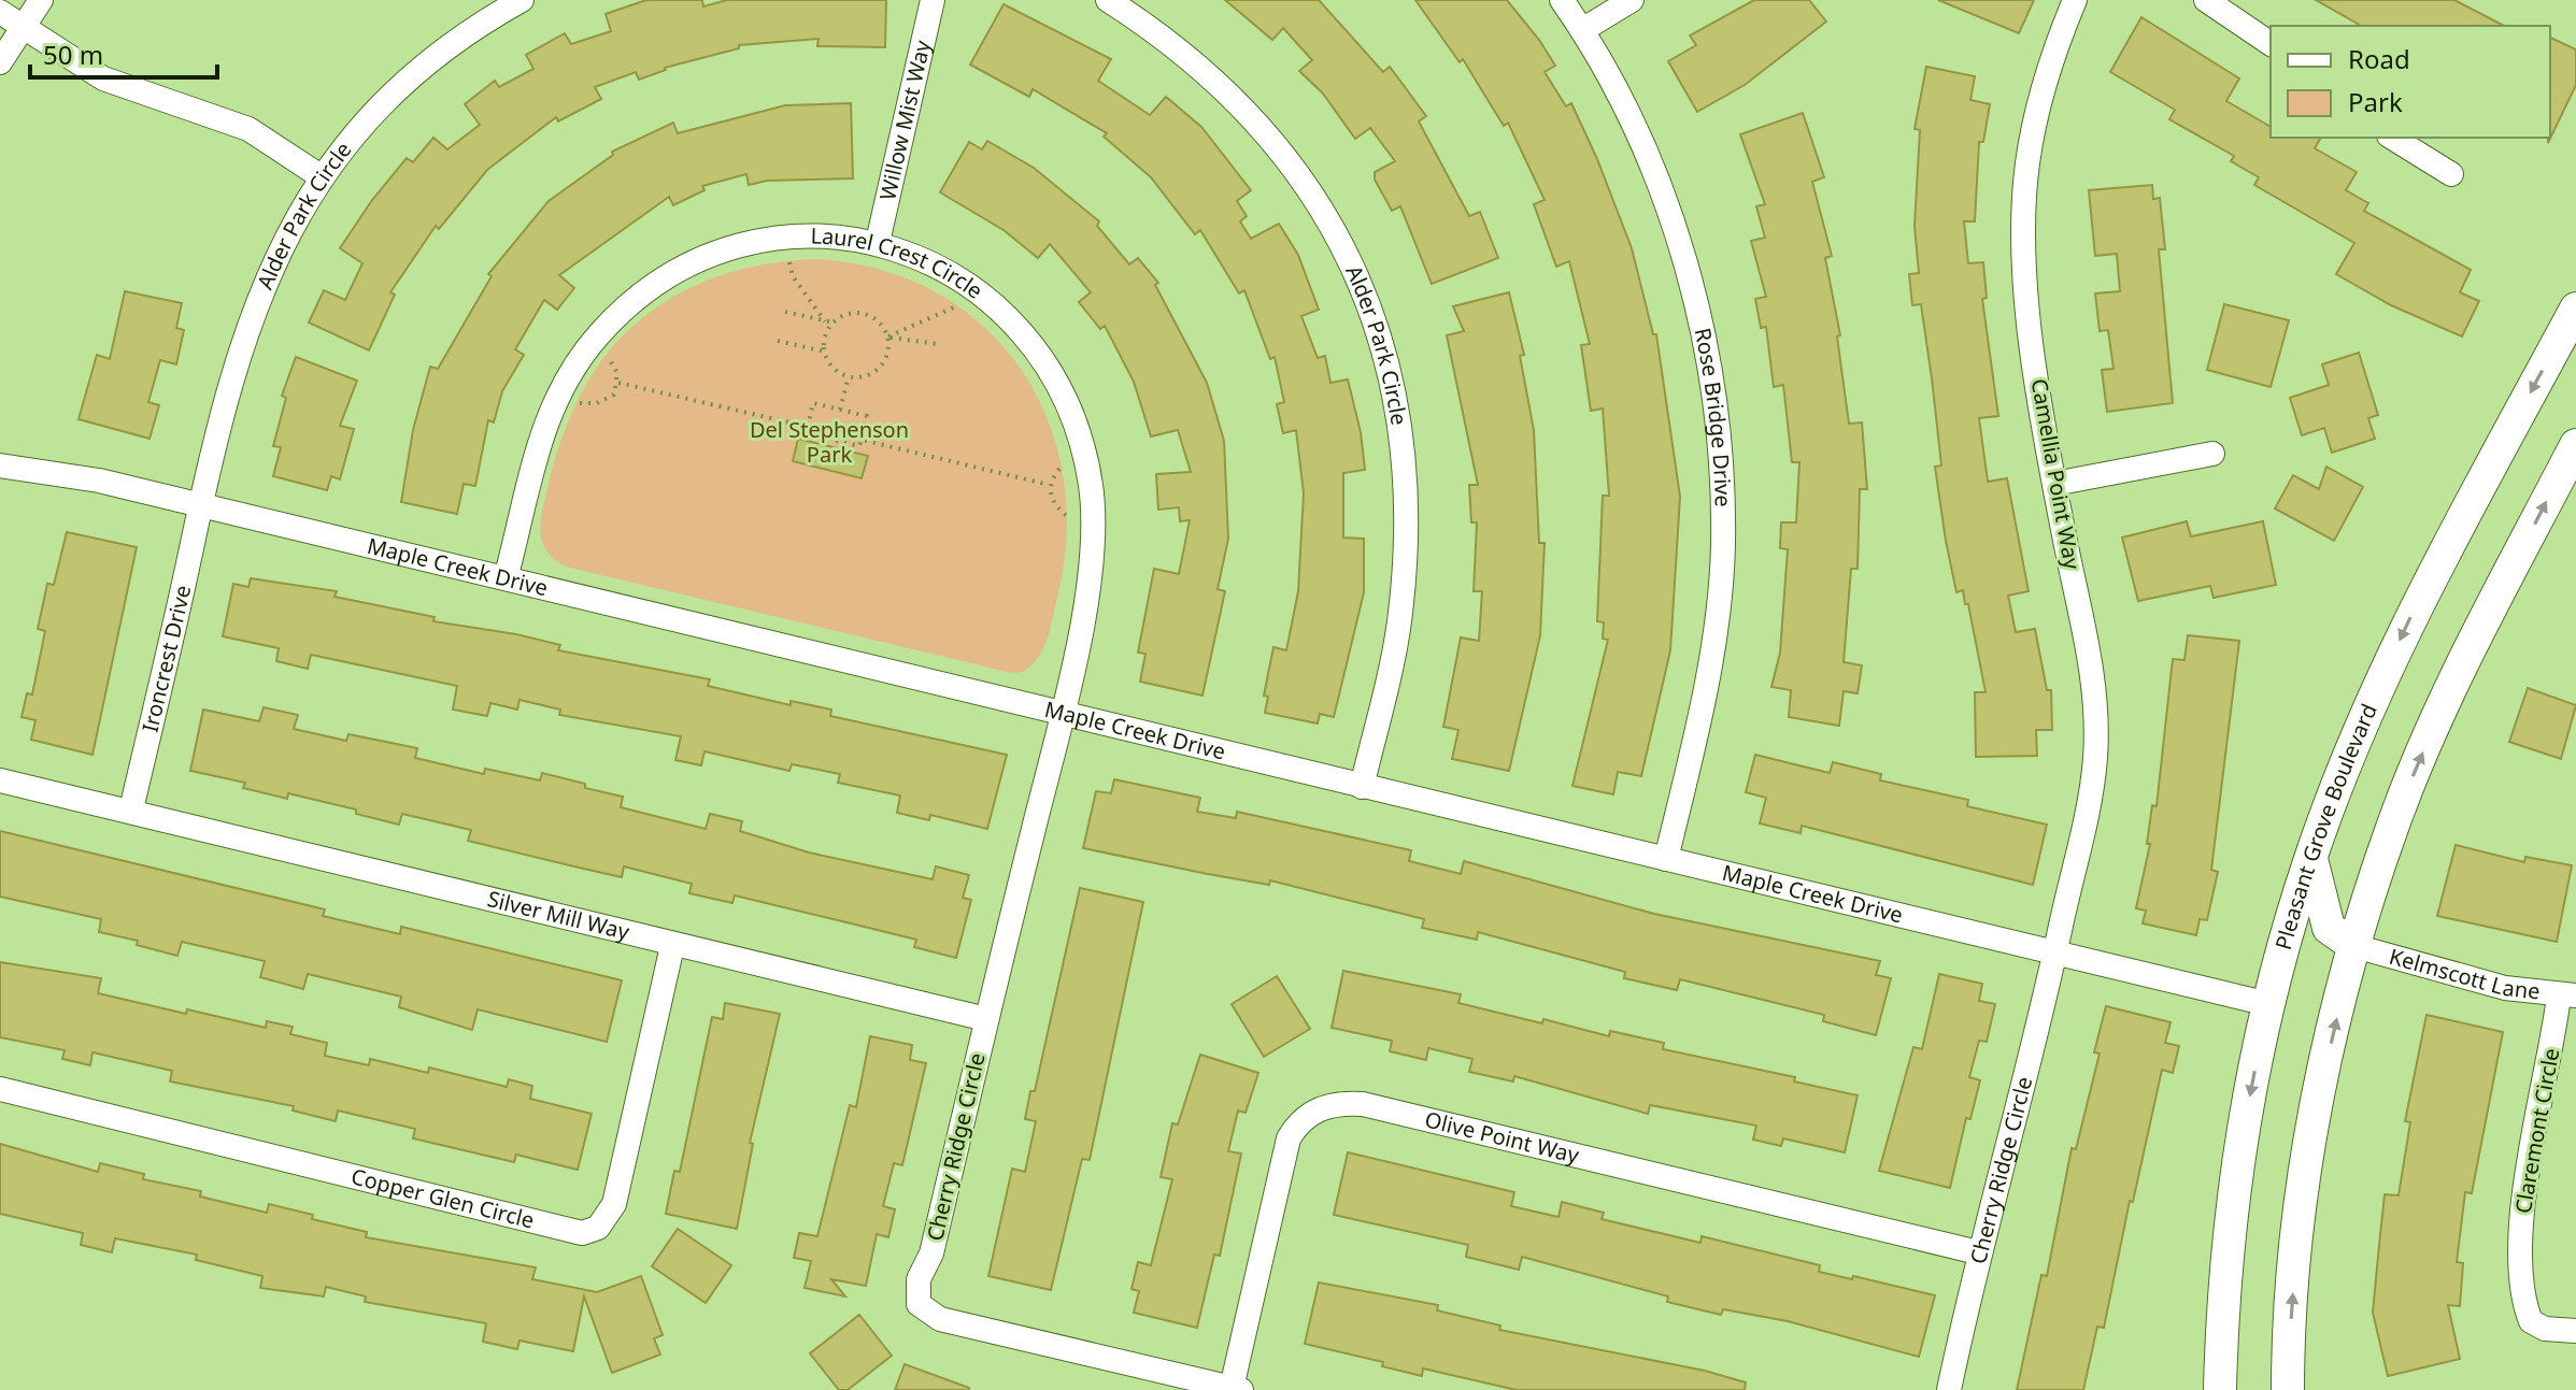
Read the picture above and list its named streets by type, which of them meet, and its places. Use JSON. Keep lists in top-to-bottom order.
{
  "streets": {
    "main road": ["Pleasant Grove Boulevard"],
    "street": [
      "Willow Mist Way",
      "Alder Park Circle",
      "Laurel Crest Circle",
      "Rose Bridge Drive",
      "Camellia Point Way",
      "Maple Creek Drive",
      "Ironcrest Drive",
      "Silver Mill Way",
      "Kelmscott Lane",
      "Claremont Circle",
      "Olive Point Way",
      "Cherry Ridge Circle",
      "Copper Glen Circle"
    ]
  },
  "crossings": [
    ["Willow Mist Way", "Laurel Crest Circle"],
    ["Alder Park Circle", "Maple Creek Drive"],
    ["Alder Park Circle", "Ironcrest Drive"],
    ["Laurel Crest Circle", "Maple Creek Drive"],
    ["Laurel Crest Circle", "Cherry Ridge Circle"],
    ["Rose Bridge Drive", "Maple Creek Drive"],
    ["Camellia Point Way", "Maple Creek Drive"],
    ["Camellia Point Way", "Cherry Ridge Circle"],
    ["Maple Creek Drive", "Ironcrest Drive"],
    ["Maple Creek Drive", "Pleasant Grove Boulevard"],
    ["Maple Creek Drive", "Cherry Ridge Circle"],
    ["Ironcrest Drive", "Silver Mill Way"],
    ["Silver Mill Way", "Cherry Ridge Circle"],
    ["Silver Mill Way", "Copper Glen Circle"],
    ["Kelmscott Lane", "Claremont Circle"],
    ["Olive Point Way", "Cherry Ridge Circle"]
  ],
  "parks": ["Del Stephenson Park"],
  "legend": ["Road", "Park"],
  "scale_bar": "50 m"
}
